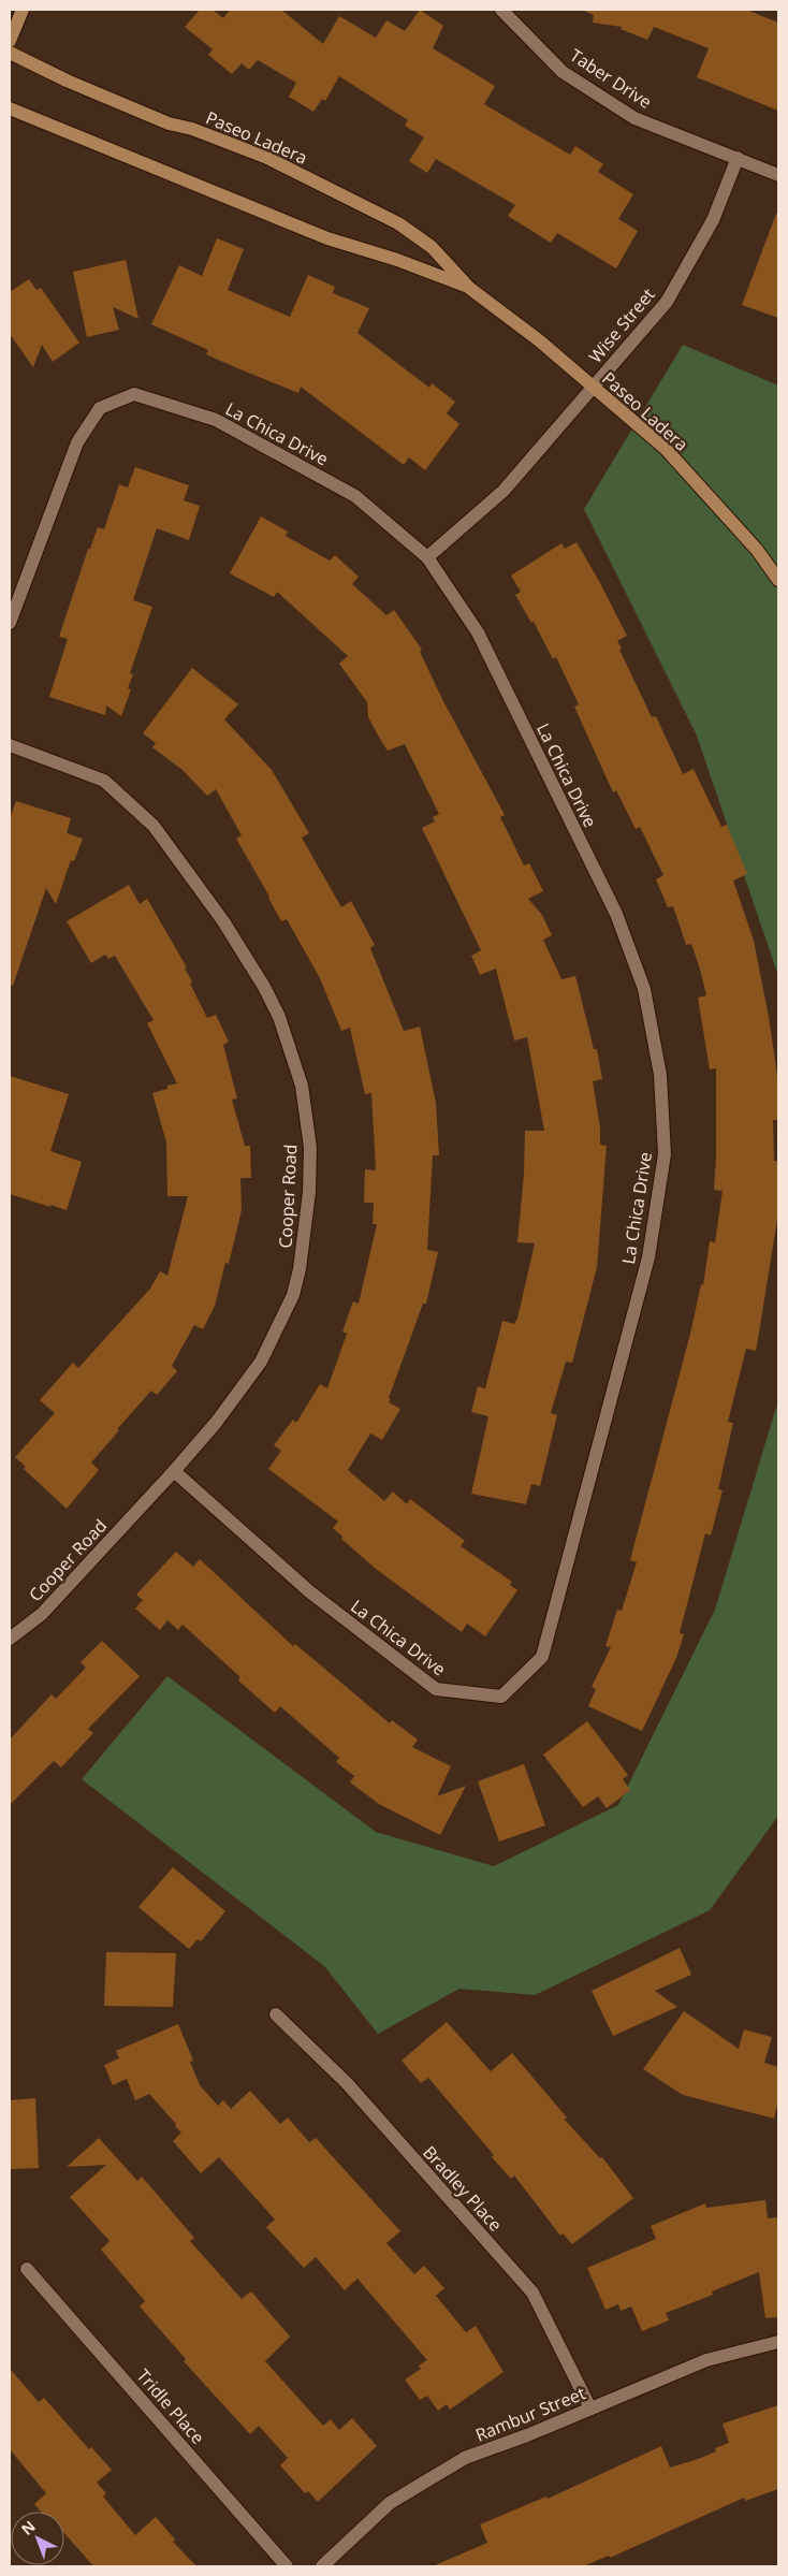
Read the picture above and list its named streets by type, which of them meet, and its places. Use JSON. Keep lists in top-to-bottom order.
{
  "streets": {
    "street": [
      "Taber Drive",
      "Paseo Ladera",
      "Wise Street",
      "La Chica Drive",
      "Cooper Road",
      "Bradley Place",
      "Tridle Place",
      "Rambur Street"
    ]
  },
  "crossings": [
    ["Taber Drive", "Wise Street"],
    ["Paseo Ladera", "Wise Street"],
    ["Wise Street", "La Chica Drive"],
    ["La Chica Drive", "Cooper Road"],
    ["Bradley Place", "Rambur Street"]
  ],
  "north": "top left"
}
